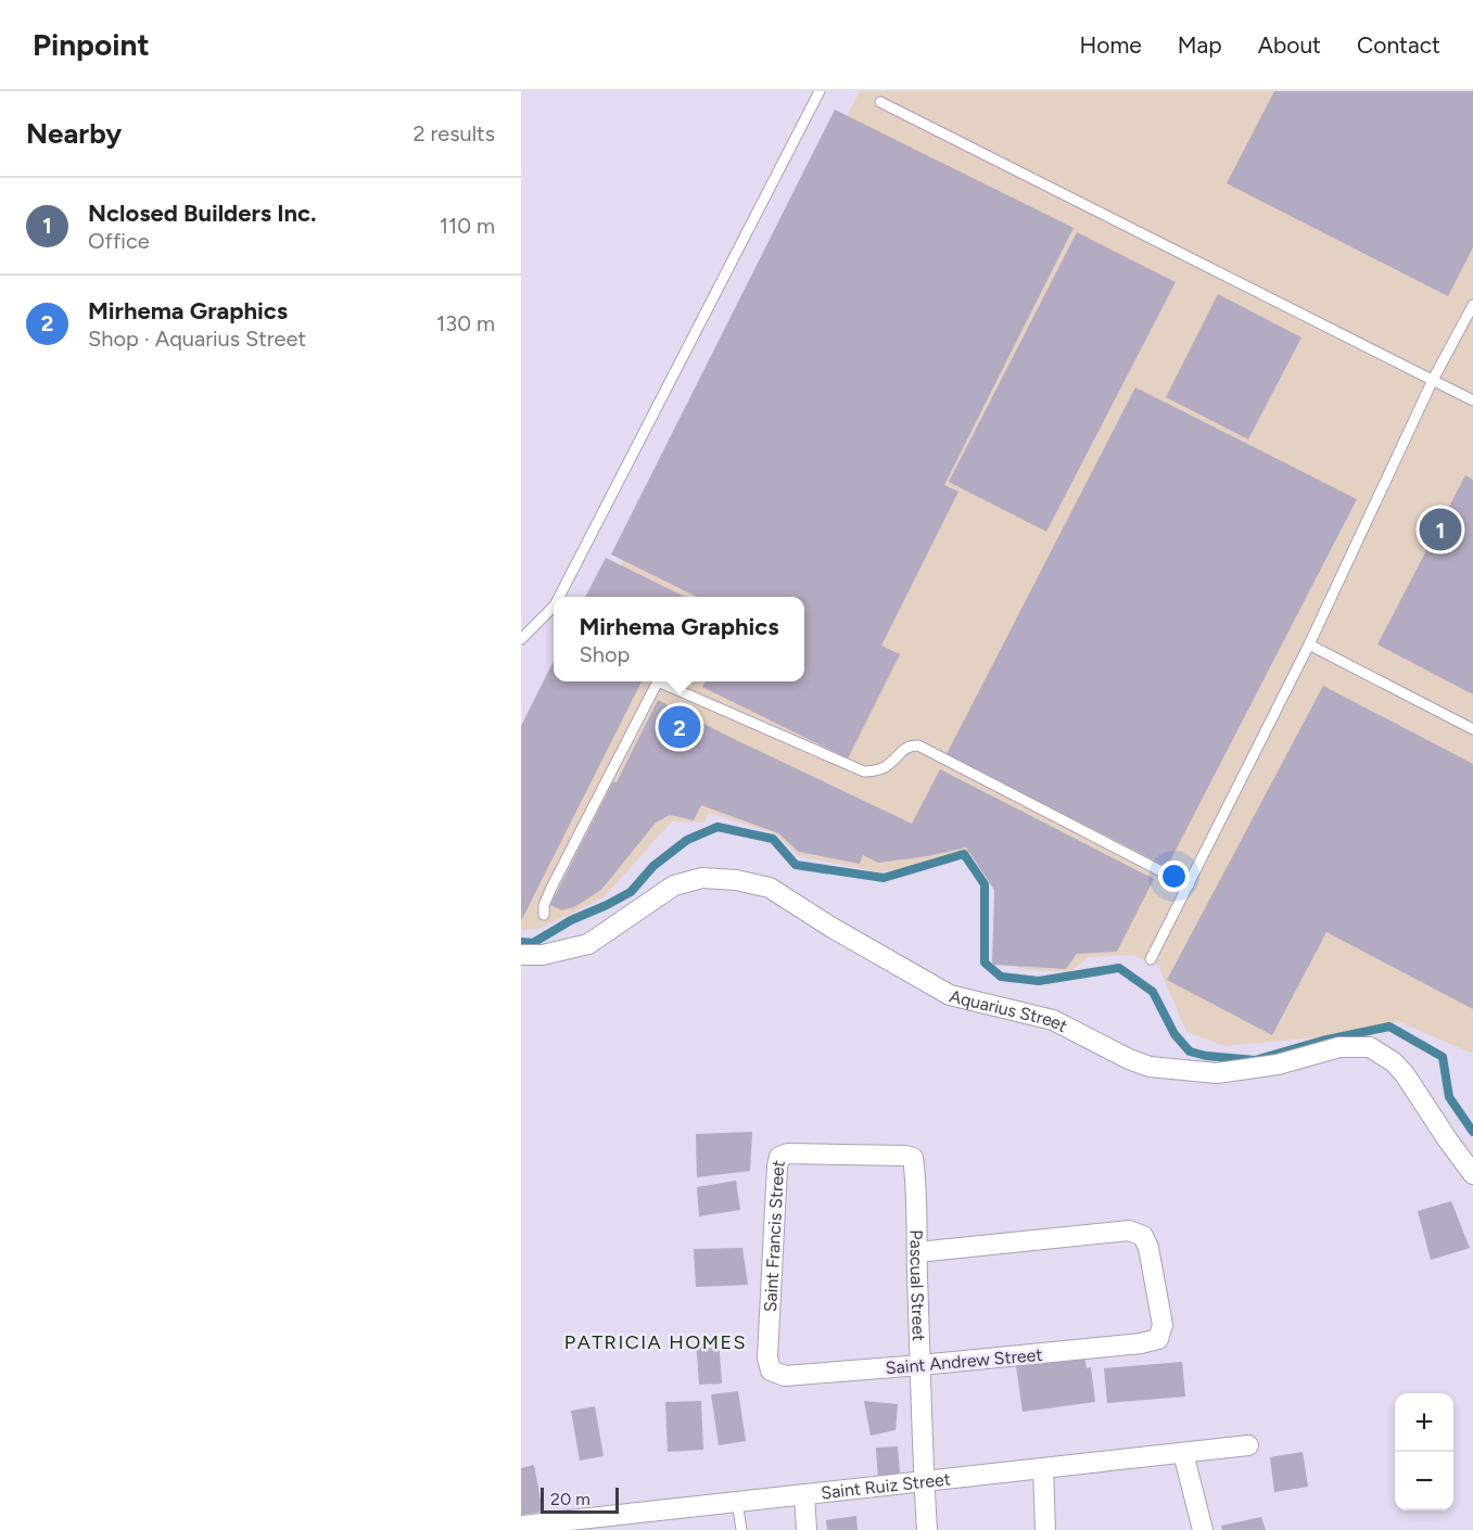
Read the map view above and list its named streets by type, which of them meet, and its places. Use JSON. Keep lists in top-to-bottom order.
{
  "streets": {
    "street": [
      "Aquarius Street",
      "Saint Francis Street",
      "Pascual Street",
      "Saint Andrew Street",
      "Saint Ruiz Street"
    ]
  },
  "crossings": [
    ["Saint Francis Street", "Pascual Street"],
    ["Saint Francis Street", "Saint Andrew Street"],
    ["Pascual Street", "Saint Andrew Street"],
    ["Pascual Street", "Saint Ruiz Street"]
  ],
  "districts": ["PATRICIA HOMES"],
  "scale_bar": "20 m",
  "page": {
    "header": "Pinpoint",
    "nav": [
      "Home",
      "Map",
      "About",
      "Contact"
    ],
    "heading": ["Nearby", "2 results"],
    "list": [
      {
        "mark": "1",
        "name": "Nclosed Builders Inc.",
        "note": "Office",
        "value": "110 m"
      },
      {
        "mark": "2",
        "name": "Mirhema Graphics",
        "note": "Shop · Aquarius Street",
        "value": "130 m"
      }
    ],
    "pins": ["1", "2"],
    "popup": ["Mirhema Graphics", "Shop"],
    "map_buttons": ["+", "−"],
    "scale": "20 m"
  }
}
